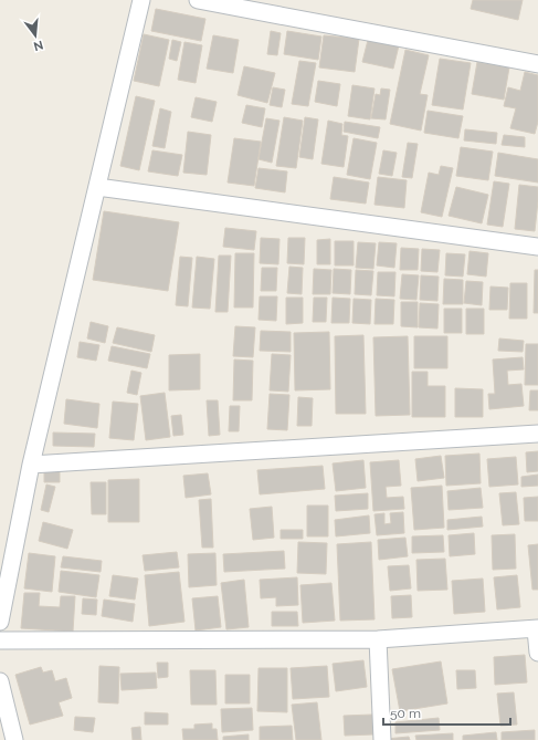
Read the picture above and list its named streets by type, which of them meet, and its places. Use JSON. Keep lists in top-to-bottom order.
{
  "scale_bar": "50 m",
  "north": "bottom"
}
